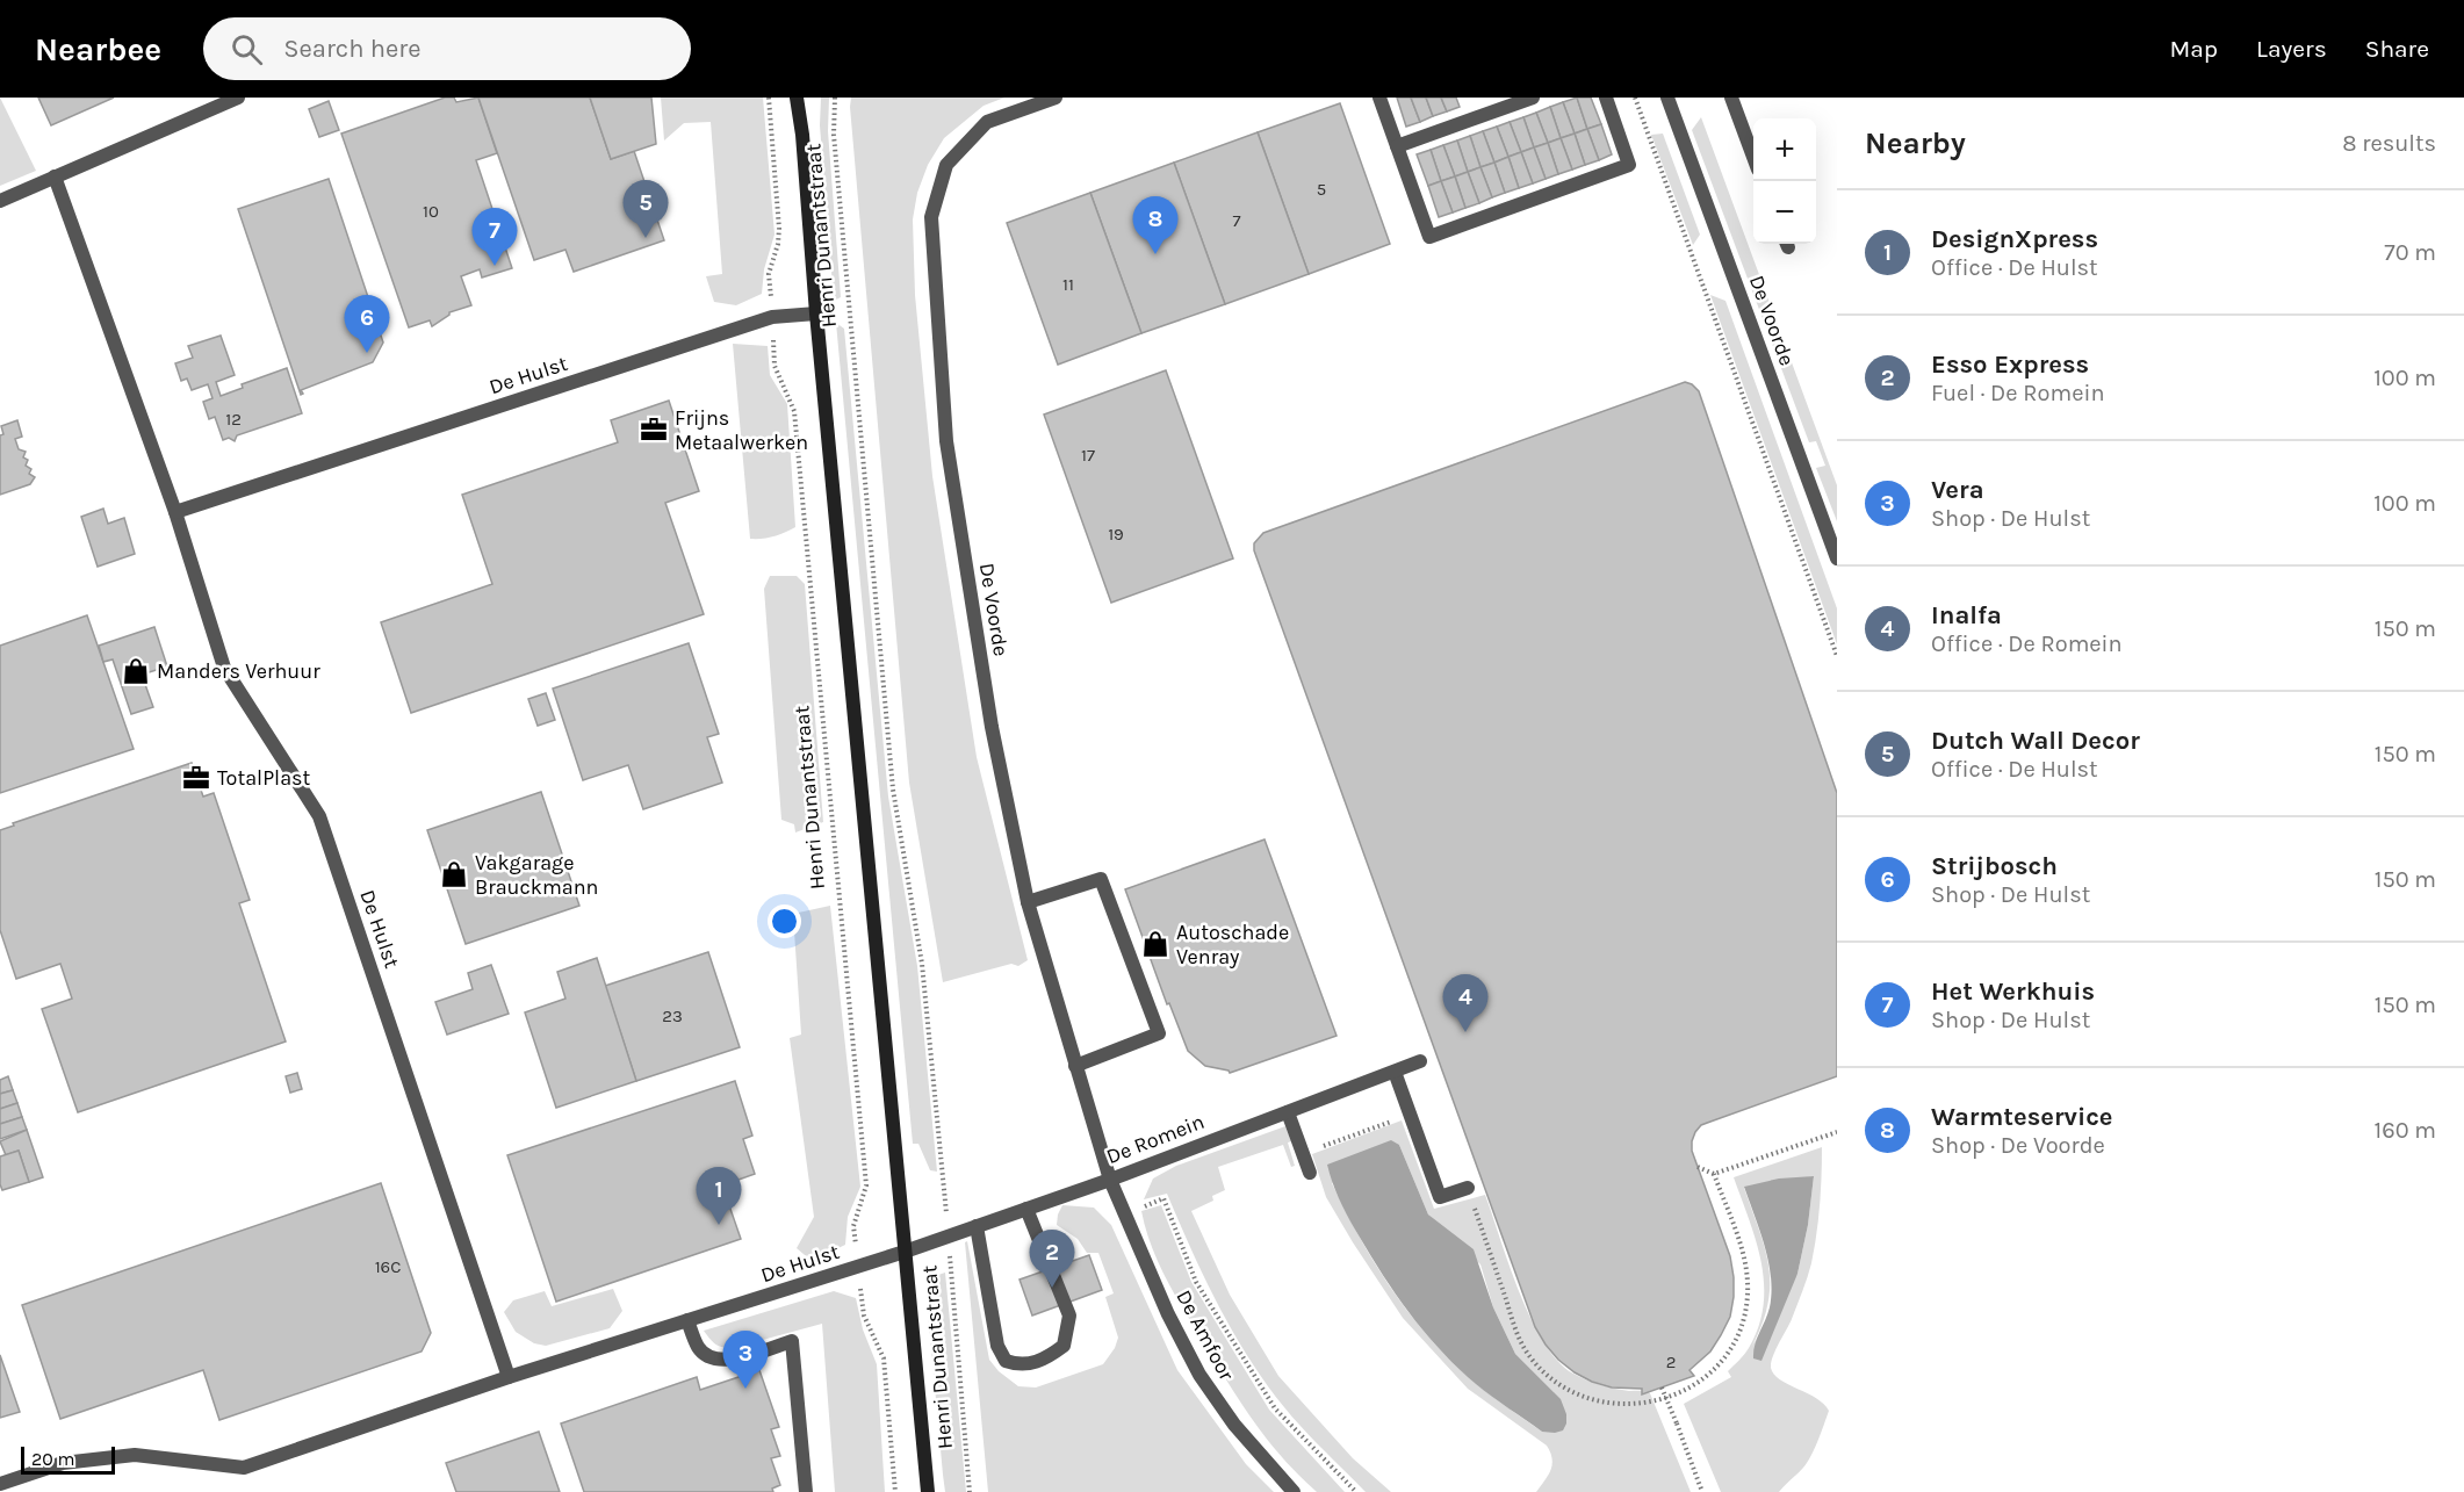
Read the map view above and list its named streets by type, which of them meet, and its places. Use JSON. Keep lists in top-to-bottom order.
{
  "streets": {
    "main road": ["Henri Dunantstraat"],
    "street": [
      "De Voorde",
      "De Hulst",
      "De Romein",
      "De Amfoor"
    ]
  },
  "crossings": [
    ["Henri Dunantstraat", "De Hulst"],
    ["Henri Dunantstraat", "De Romein"],
    ["De Voorde", "De Romein"],
    ["De Voorde", "De Amfoor"],
    ["De Hulst", "De Romein"],
    ["De Romein", "De Amfoor"]
  ],
  "places": {
    "office": ["Frijns Metaalwerken", "TotalPlast"],
    "shop": ["Manders Verhuur", "Vakgarage Brauckmann", "Autoschade Venray"]
  },
  "house_numbers": [
    "5",
    "10",
    "7",
    "11",
    "12",
    "17",
    "19",
    "23",
    "16C",
    "2"
  ],
  "scale_bar": "20 m",
  "page": {
    "header": "Nearbee",
    "search": "Search here",
    "nav": ["Map", "Layers", "Share"],
    "heading": ["Nearby", "8 results"],
    "map_buttons": ["+", "−"],
    "pins": [
      "5",
      "8",
      "7",
      "6",
      "4",
      "1",
      "2",
      "3"
    ],
    "list": [
      {
        "mark": "1",
        "name": "DesignXpress",
        "note": "Office · De Hulst",
        "value": "70 m"
      },
      {
        "mark": "2",
        "name": "Esso Express",
        "note": "Fuel · De Romein",
        "value": "100 m"
      },
      {
        "mark": "3",
        "name": "Vera",
        "note": "Shop · De Hulst",
        "value": "100 m"
      },
      {
        "mark": "4",
        "name": "Inalfa",
        "note": "Office · De Romein",
        "value": "150 m"
      },
      {
        "mark": "5",
        "name": "Dutch Wall Decor",
        "note": "Office · De Hulst",
        "value": "150 m"
      },
      {
        "mark": "6",
        "name": "Strijbosch",
        "note": "Shop · De Hulst",
        "value": "150 m"
      },
      {
        "mark": "7",
        "name": "Het Werkhuis",
        "note": "Shop · De Hulst",
        "value": "150 m"
      },
      {
        "mark": "8",
        "name": "Warmteservice",
        "note": "Shop · De Voorde",
        "value": "160 m"
      }
    ],
    "scale": "20 m"
  }
}
